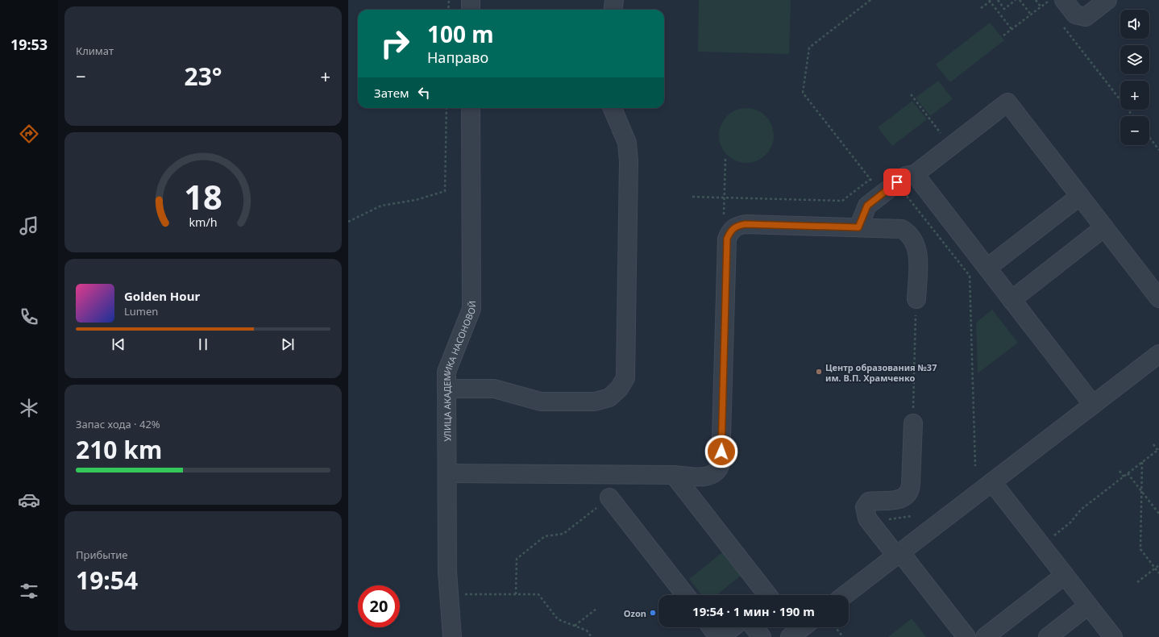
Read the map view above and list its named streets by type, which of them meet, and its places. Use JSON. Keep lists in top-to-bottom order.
{
  "streets": {
    "street": ["УЛИЦА АКАДЕМИКА НАСОНОВОЙ"]
  },
  "places": ["Центр образования №37 им. В.П. Храмченко", "Ozon"],
  "page": {
    "tabs": "19:53",
    "tile": [
      "Климат",
      ["Запас хода · 42%", "210 km"],
      ["Прибытие", "19:54"]
    ],
    "map_buttons": ["+", "−"],
    "turn": ["100 m", "Направо"],
    "heat": ["−", "23°", "+"],
    "then": "Затем",
    "song": ["Golden Hour", "Lumen"],
    "limit": "20",
    "trip": "19:54 · 1 мин · 190 m",
    "gauge": ["18", "km/h"]
  }
}
